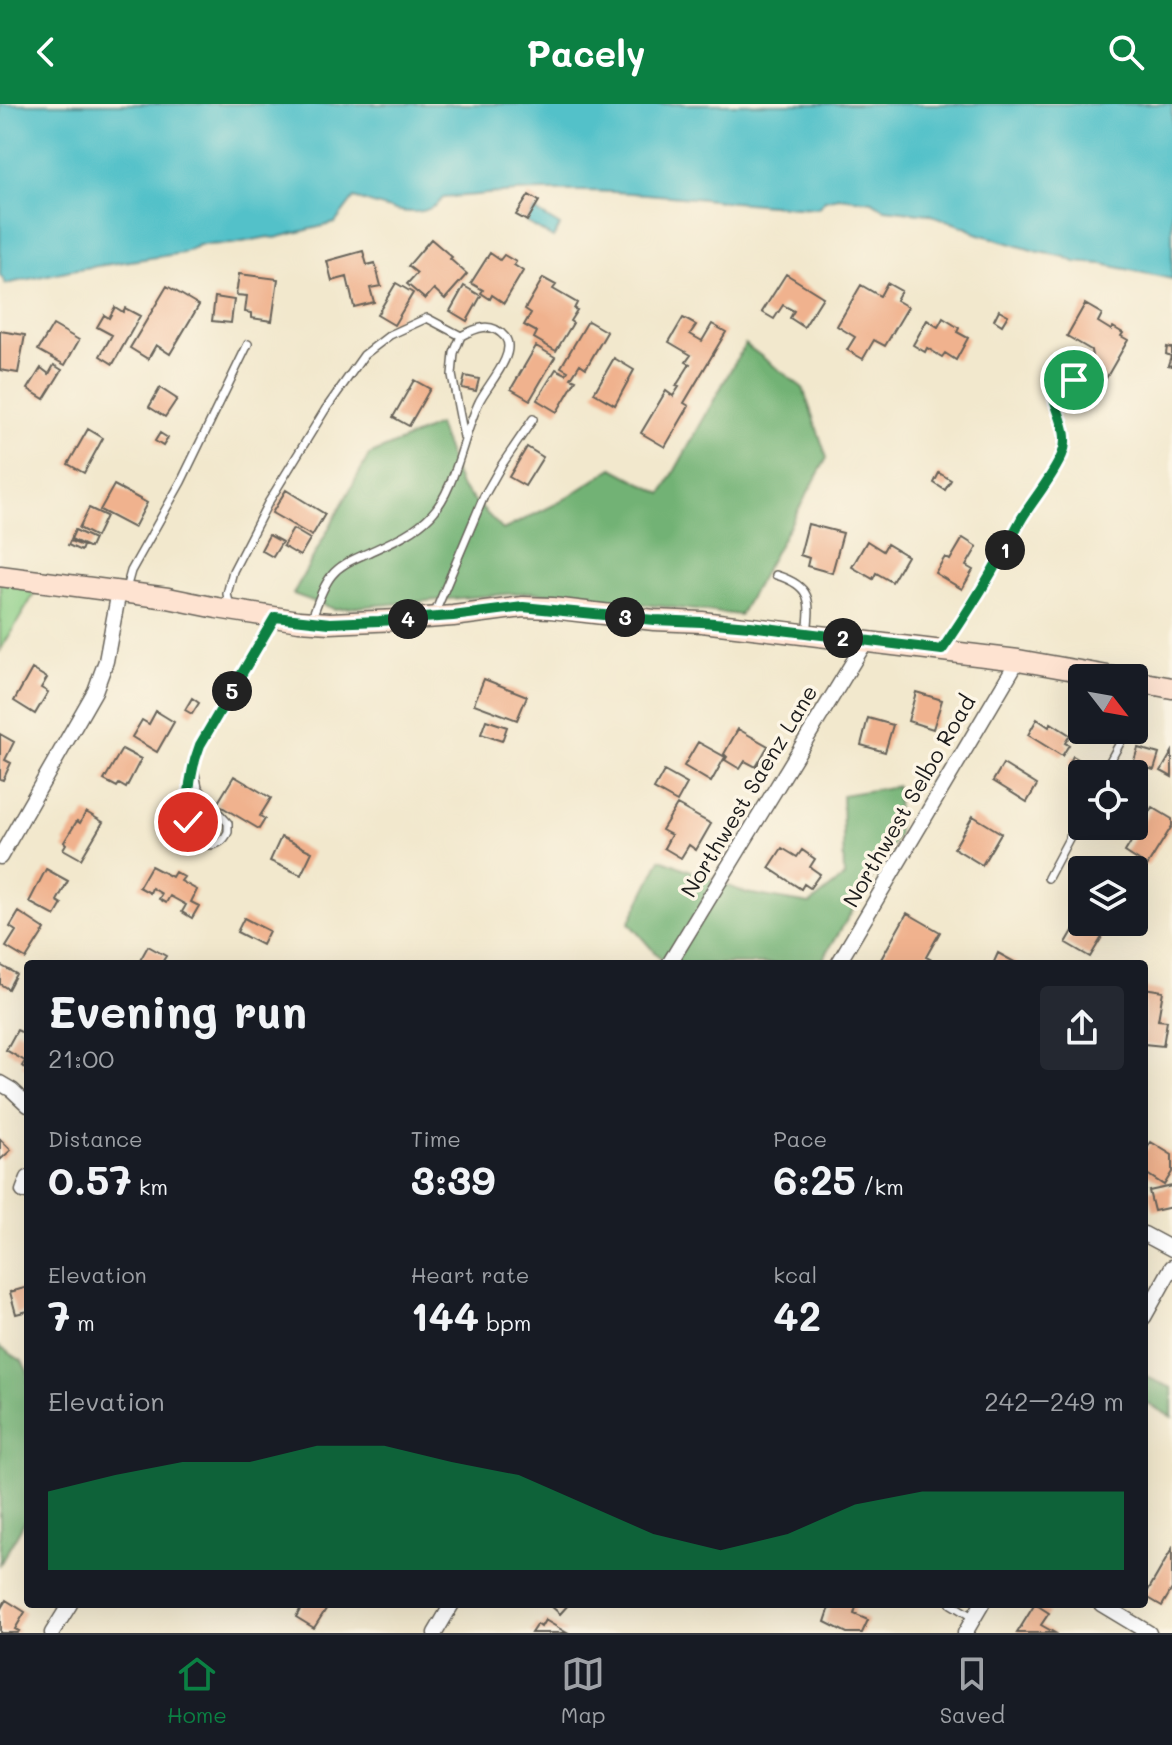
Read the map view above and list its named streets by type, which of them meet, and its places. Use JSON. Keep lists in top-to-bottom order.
{
  "streets": {
    "street": ["Northwest Saenz Lane", "Northwest Selbo Road"]
  },
  "north": "bottom right",
  "page": {
    "header": "Pacely",
    "pins": [
      "1",
      "3",
      "4",
      "2",
      "5"
    ],
    "heading": ["Evening run", "21:00"],
    "stats": [
      ["Distance", "0.57 km"],
      ["Time", "3:39"],
      ["Pace", "6:25 /km"],
      ["Elevation", "7 m"],
      ["Heart rate", "144 bpm"],
      ["kcal", "42"]
    ],
    "chart": ["Elevation", "242–249 m"],
    "tabs": ["Home", "Map", "Saved"]
  }
}
